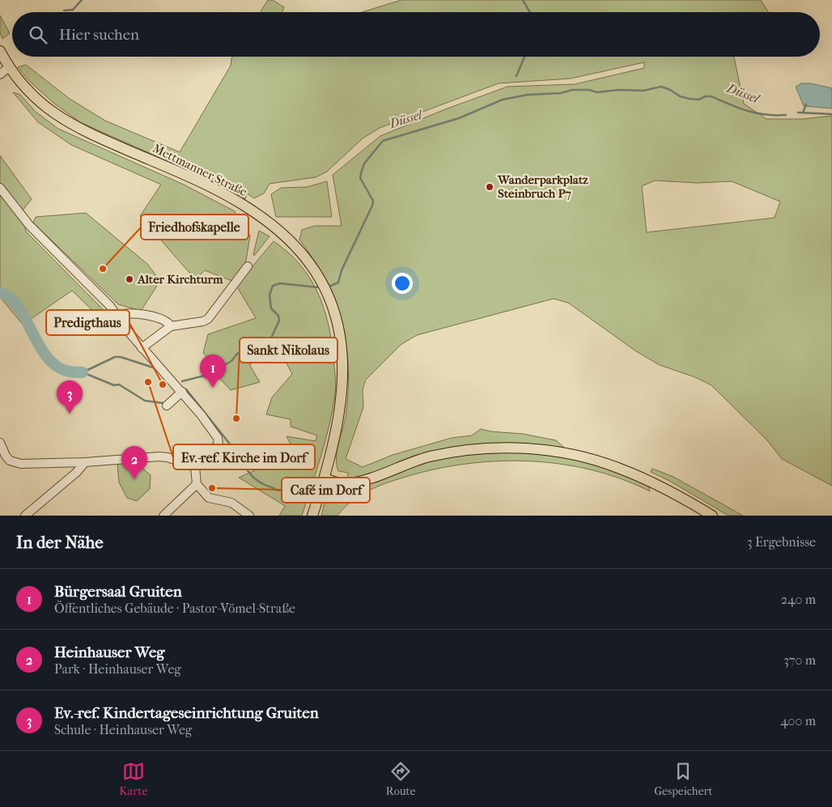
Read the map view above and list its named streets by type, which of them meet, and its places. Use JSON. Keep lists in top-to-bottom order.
{
  "streets": {
    "main road": ["Mettmanner Straße"]
  },
  "water": ["Düssel"],
  "places": [
    "Wanderparkplatz Steinbruch P7",
    "Friedhofskapelle",
    "Alter Kirchturm",
    "Ev.-ref. Kirche im Dorf",
    "Predigthaus",
    "Sankt Nikolaus",
    "Café im Dorf"
  ],
  "page": {
    "search": "Hier suchen",
    "pins": ["1", "3", "2"],
    "heading": ["In der Nähe", "3 Ergebnisse"],
    "list": [
      {
        "mark": "1",
        "name": "Bürgersaal Gruiten",
        "note": "Öffentliches Gebäude · Pastor-Vömel-Straße",
        "value": "240 m"
      },
      {
        "mark": "2",
        "name": "Heinhauser Weg",
        "note": "Park · Heinhauser Weg",
        "value": "370 m"
      },
      {
        "mark": "3",
        "name": "Ev.-ref. Kindertageseinrichtung Gruiten",
        "note": "Schule · Heinhauser Weg",
        "value": "400 m"
      }
    ],
    "nav": ["Karte", "Route", "Gespeichert"]
  }
}
